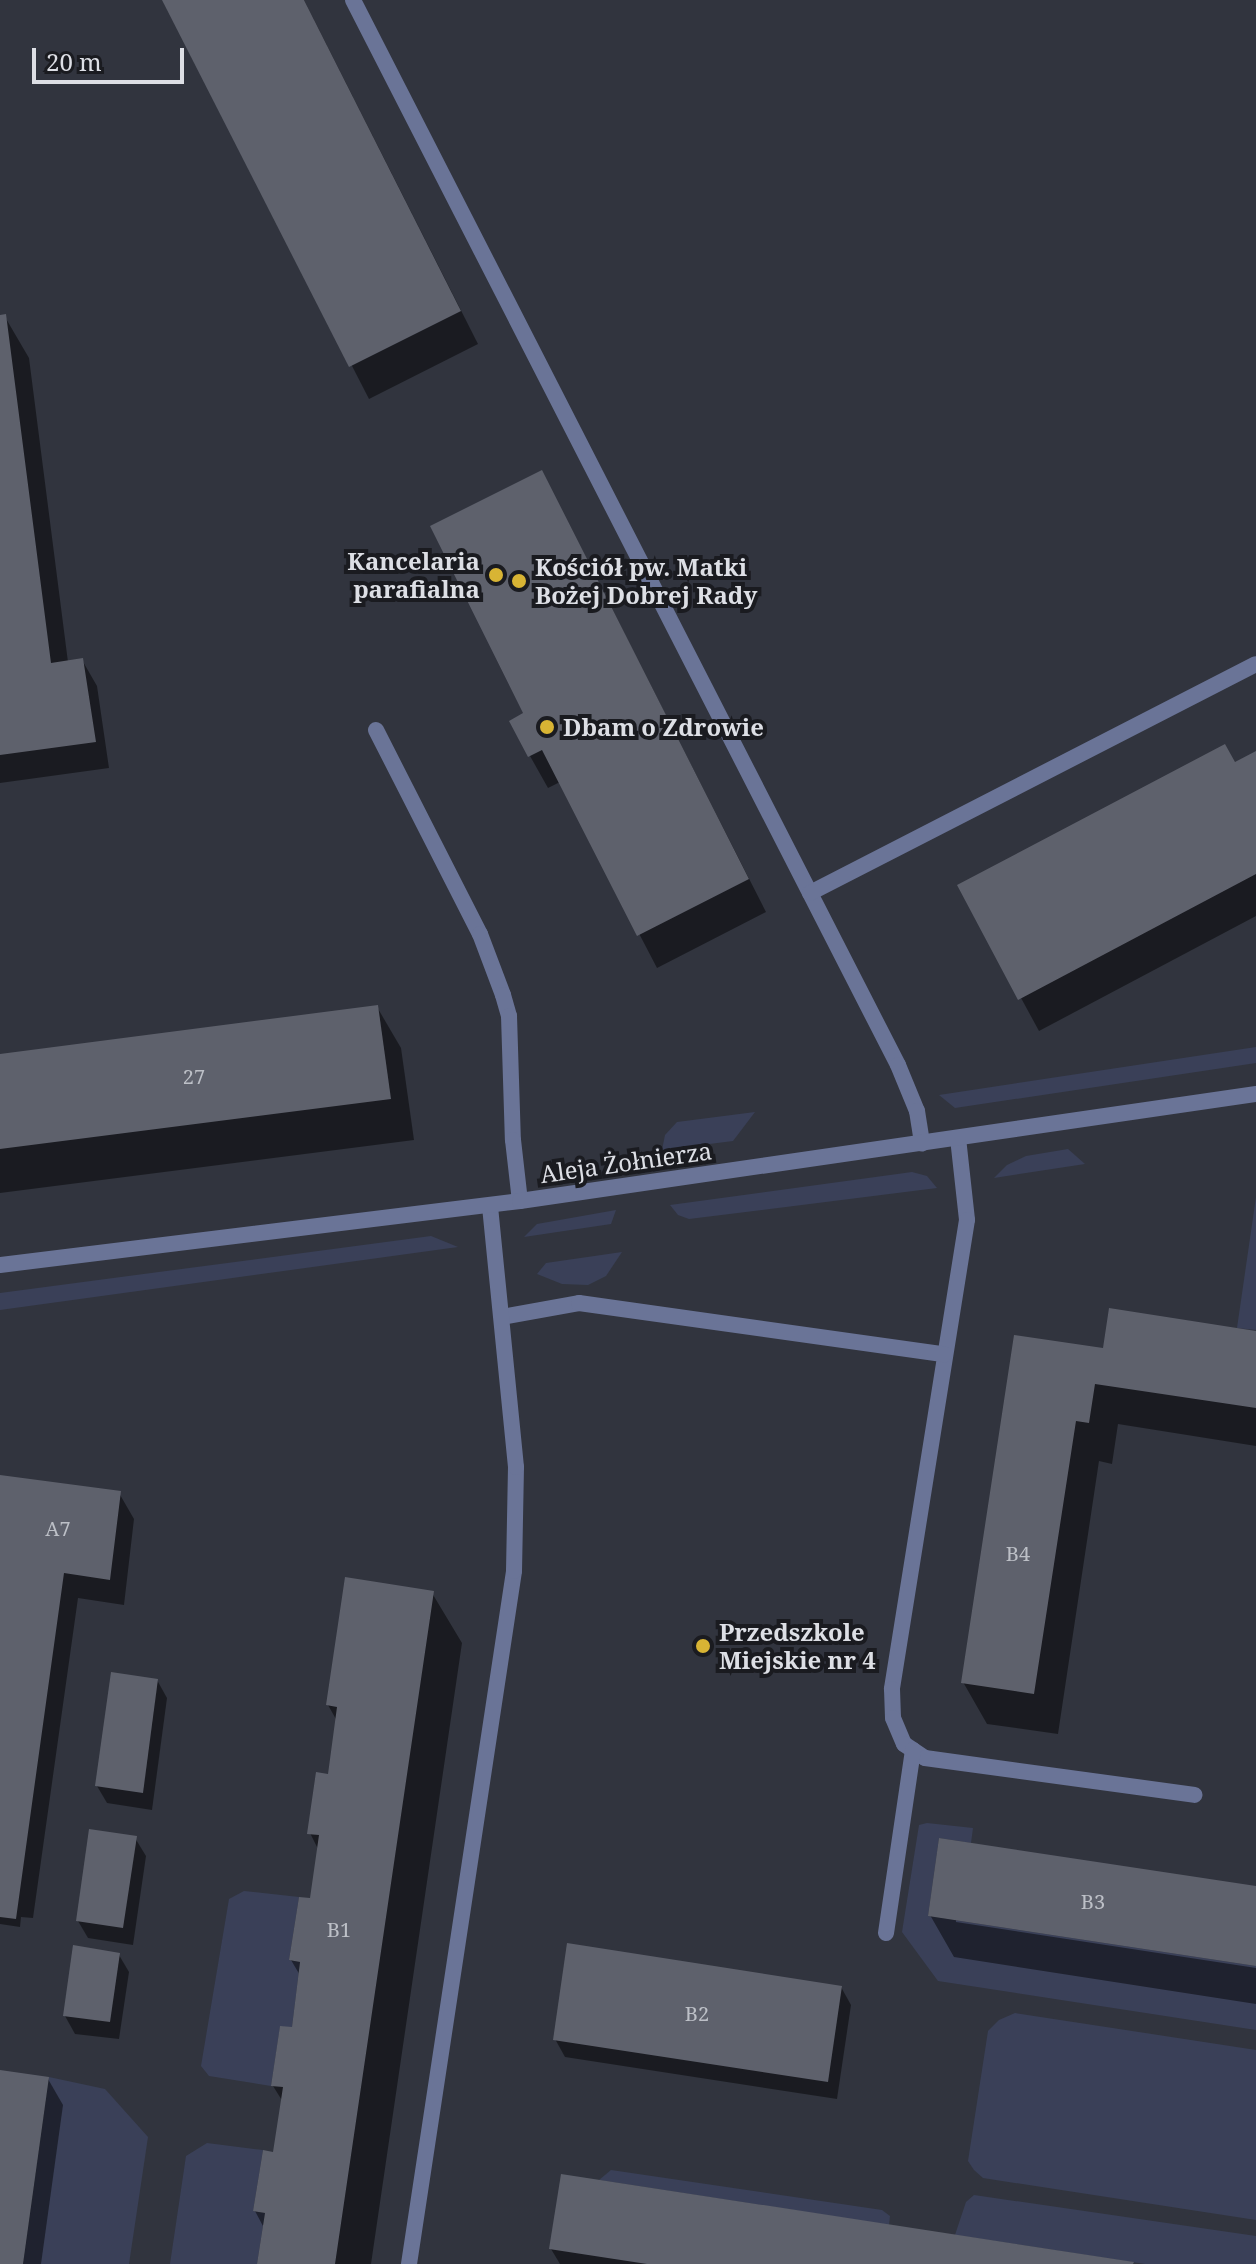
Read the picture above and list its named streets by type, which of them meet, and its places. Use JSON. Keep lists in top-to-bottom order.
{
  "streets": {
    "street": ["Aleja Żołnierza"]
  },
  "places": [
    "Kancelaria parafialna",
    "Kościół pw. Matki Bożej Dobrej Rady",
    "Dbam o Zdrowie",
    "Przedszkole Miejskie nr 4"
  ],
  "house_numbers": [
    "27",
    "A7",
    "B4",
    "B3",
    "B1",
    "B2"
  ],
  "scale_bar": "20 m"
}
